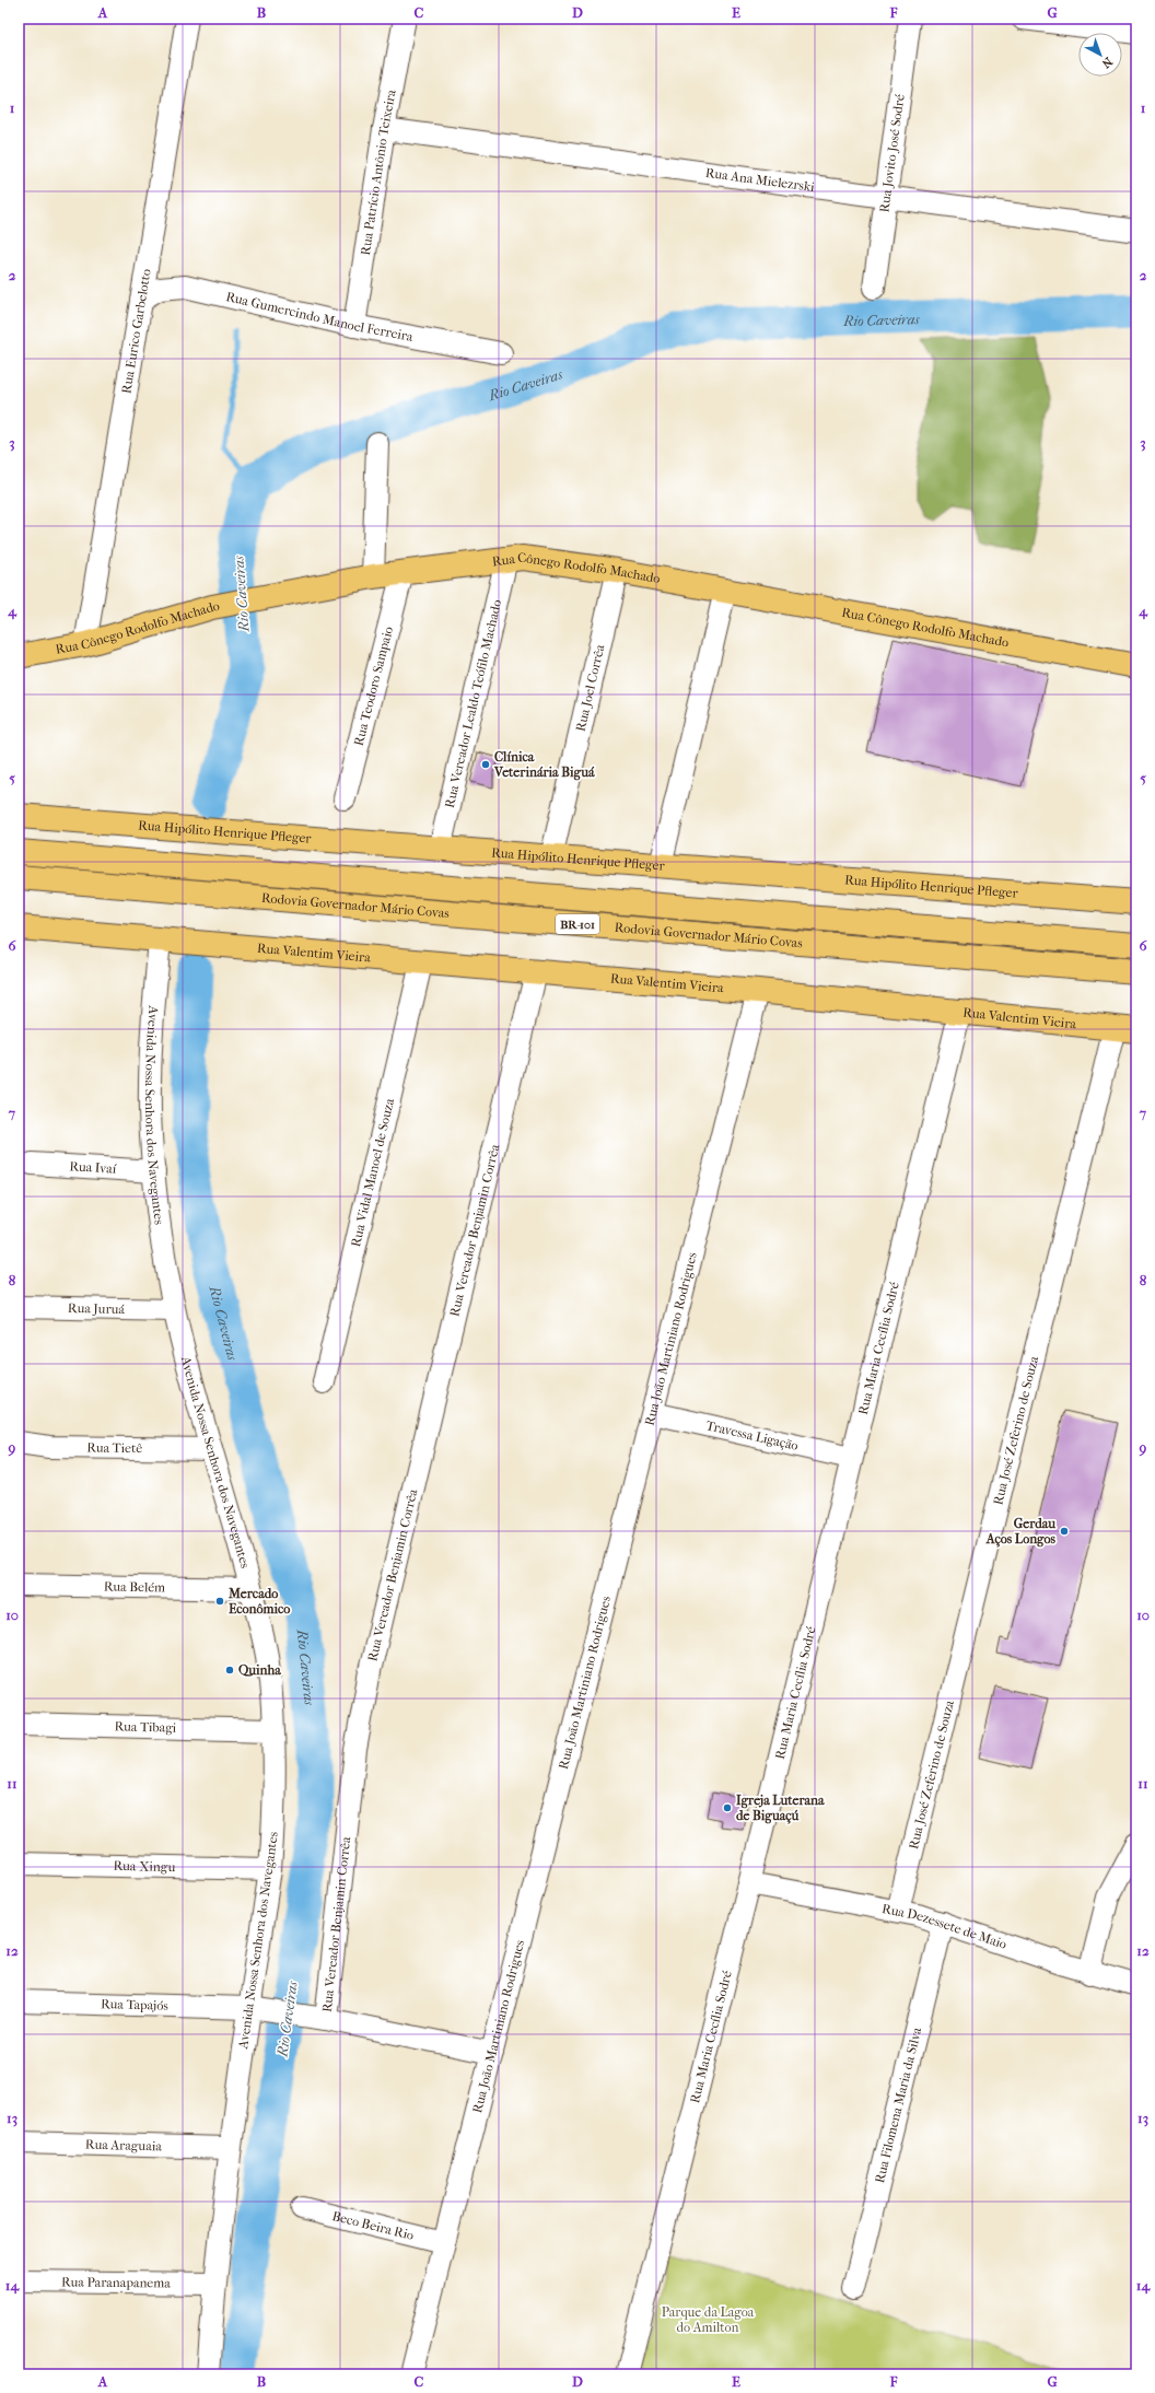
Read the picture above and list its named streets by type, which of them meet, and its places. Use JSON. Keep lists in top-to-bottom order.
{
  "streets": {
    "main road": [
      "Rua Cônego Rodolfo Machado",
      "Rua Hipólito Henrique Pfleger",
      "Rodovia Governador Mário Covas",
      "BR-101",
      "Rua Valentim Vieira"
    ],
    "street": [
      "Rua Jovito José Sodré",
      "Rua Patrício Antônio Teixeira",
      "Rua Ana Mielezrski",
      "Rua Gumercindo Manoel Ferreira",
      "Rua Eurico Garbelotto",
      "Rua Teodoro Sampaio",
      "Rua Joel Corrêa",
      "Rua Vereador Lealdo Teófilo Machado",
      "Avenida Nossa Senhora dos Navegantes",
      "Rua Ivaí",
      "Rua Vidal Manoel de Souza",
      "Rua Vereador Benjamin Corrêa",
      "Rua Juruá",
      "Rua João Martiniano Rodrigues",
      "Rua Maria Cecília Sodré",
      "Rua José Zeferino de Souza",
      "Travessa Ligação",
      "Rua Tietê",
      "Rua Belém",
      "Rua Tibagi",
      "Rua Xingu",
      "Rua Dezessete de Maio",
      "Rua Tapajós",
      "Rua Filomena Maria da Silva",
      "Rua Araguaia",
      "Beco Beira Rio",
      "Rua Paranapanema"
    ]
  },
  "crossings": [
    ["Rua Jovito José Sodré", "Rua Ana Mielezrski"],
    ["Rua Patrício Antônio Teixeira", "Rua Ana Mielezrski"],
    ["Rua Patrício Antônio Teixeira", "Rua Gumercindo Manoel Ferreira"],
    ["Rua Gumercindo Manoel Ferreira", "Rua Eurico Garbelotto"],
    ["Rua Eurico Garbelotto", "Rua Cônego Rodolfo Machado"],
    ["Rua Cônego Rodolfo Machado", "Rua Teodoro Sampaio"],
    ["Rua Cônego Rodolfo Machado", "Rua Joel Corrêa"],
    ["Rua Cônego Rodolfo Machado", "Rua Vereador Lealdo Teófilo Machado"],
    ["Rua Joel Corrêa", "Rua Hipólito Henrique Pfleger"],
    ["Rua Vereador Lealdo Teófilo Machado", "Rua Hipólito Henrique Pfleger"],
    ["Rua Valentim Vieira", "Avenida Nossa Senhora dos Navegantes"],
    ["Rua Valentim Vieira", "Rua Vidal Manoel de Souza"],
    ["Rua Valentim Vieira", "Rua Vereador Benjamin Corrêa"],
    ["Rua Valentim Vieira", "Rua João Martiniano Rodrigues"],
    ["Rua Valentim Vieira", "Rua Maria Cecília Sodré"],
    ["Rua Valentim Vieira", "Rua José Zeferino de Souza"],
    ["Avenida Nossa Senhora dos Navegantes", "Rua Ivaí"],
    ["Avenida Nossa Senhora dos Navegantes", "Rua Juruá"],
    ["Avenida Nossa Senhora dos Navegantes", "Rua Tietê"],
    ["Avenida Nossa Senhora dos Navegantes", "Rua Belém"],
    ["Avenida Nossa Senhora dos Navegantes", "Rua Tibagi"],
    ["Avenida Nossa Senhora dos Navegantes", "Rua Xingu"],
    ["Avenida Nossa Senhora dos Navegantes", "Rua Tapajós"],
    ["Avenida Nossa Senhora dos Navegantes", "Rua Araguaia"],
    ["Avenida Nossa Senhora dos Navegantes", "Rua Paranapanema"],
    ["Rua Vereador Benjamin Corrêa", "Rua João Martiniano Rodrigues"],
    ["Rua Vereador Benjamin Corrêa", "Rua Tapajós"],
    ["Rua João Martiniano Rodrigues", "Travessa Ligação"],
    ["Rua João Martiniano Rodrigues", "Beco Beira Rio"],
    ["Rua Maria Cecília Sodré", "Travessa Ligação"],
    ["Rua Maria Cecília Sodré", "Rua Dezessete de Maio"],
    ["Rua José Zeferino de Souza", "Rua Dezessete de Maio"],
    ["Rua Dezessete de Maio", "Rua Filomena Maria da Silva"]
  ],
  "water": ["Rio Caveiras"],
  "parks": ["Parque da Lagoa do Amilton"],
  "places": [
    "Clínica Veterinária Biguá",
    "Gerdau Aços Longos",
    "Mercado Econômico",
    "Quinha",
    "Igreja Luterana de Biguaçú"
  ],
  "north": "bottom right",
  "grid": {
    "columns": [
      "A",
      "B",
      "C",
      "D",
      "E",
      "F",
      "G"
    ],
    "rows": [
      "1",
      "2",
      "3",
      "4",
      "5",
      "6",
      "7",
      "8",
      "9",
      "10",
      "11",
      "12",
      "13",
      "14"
    ]
  }
}
